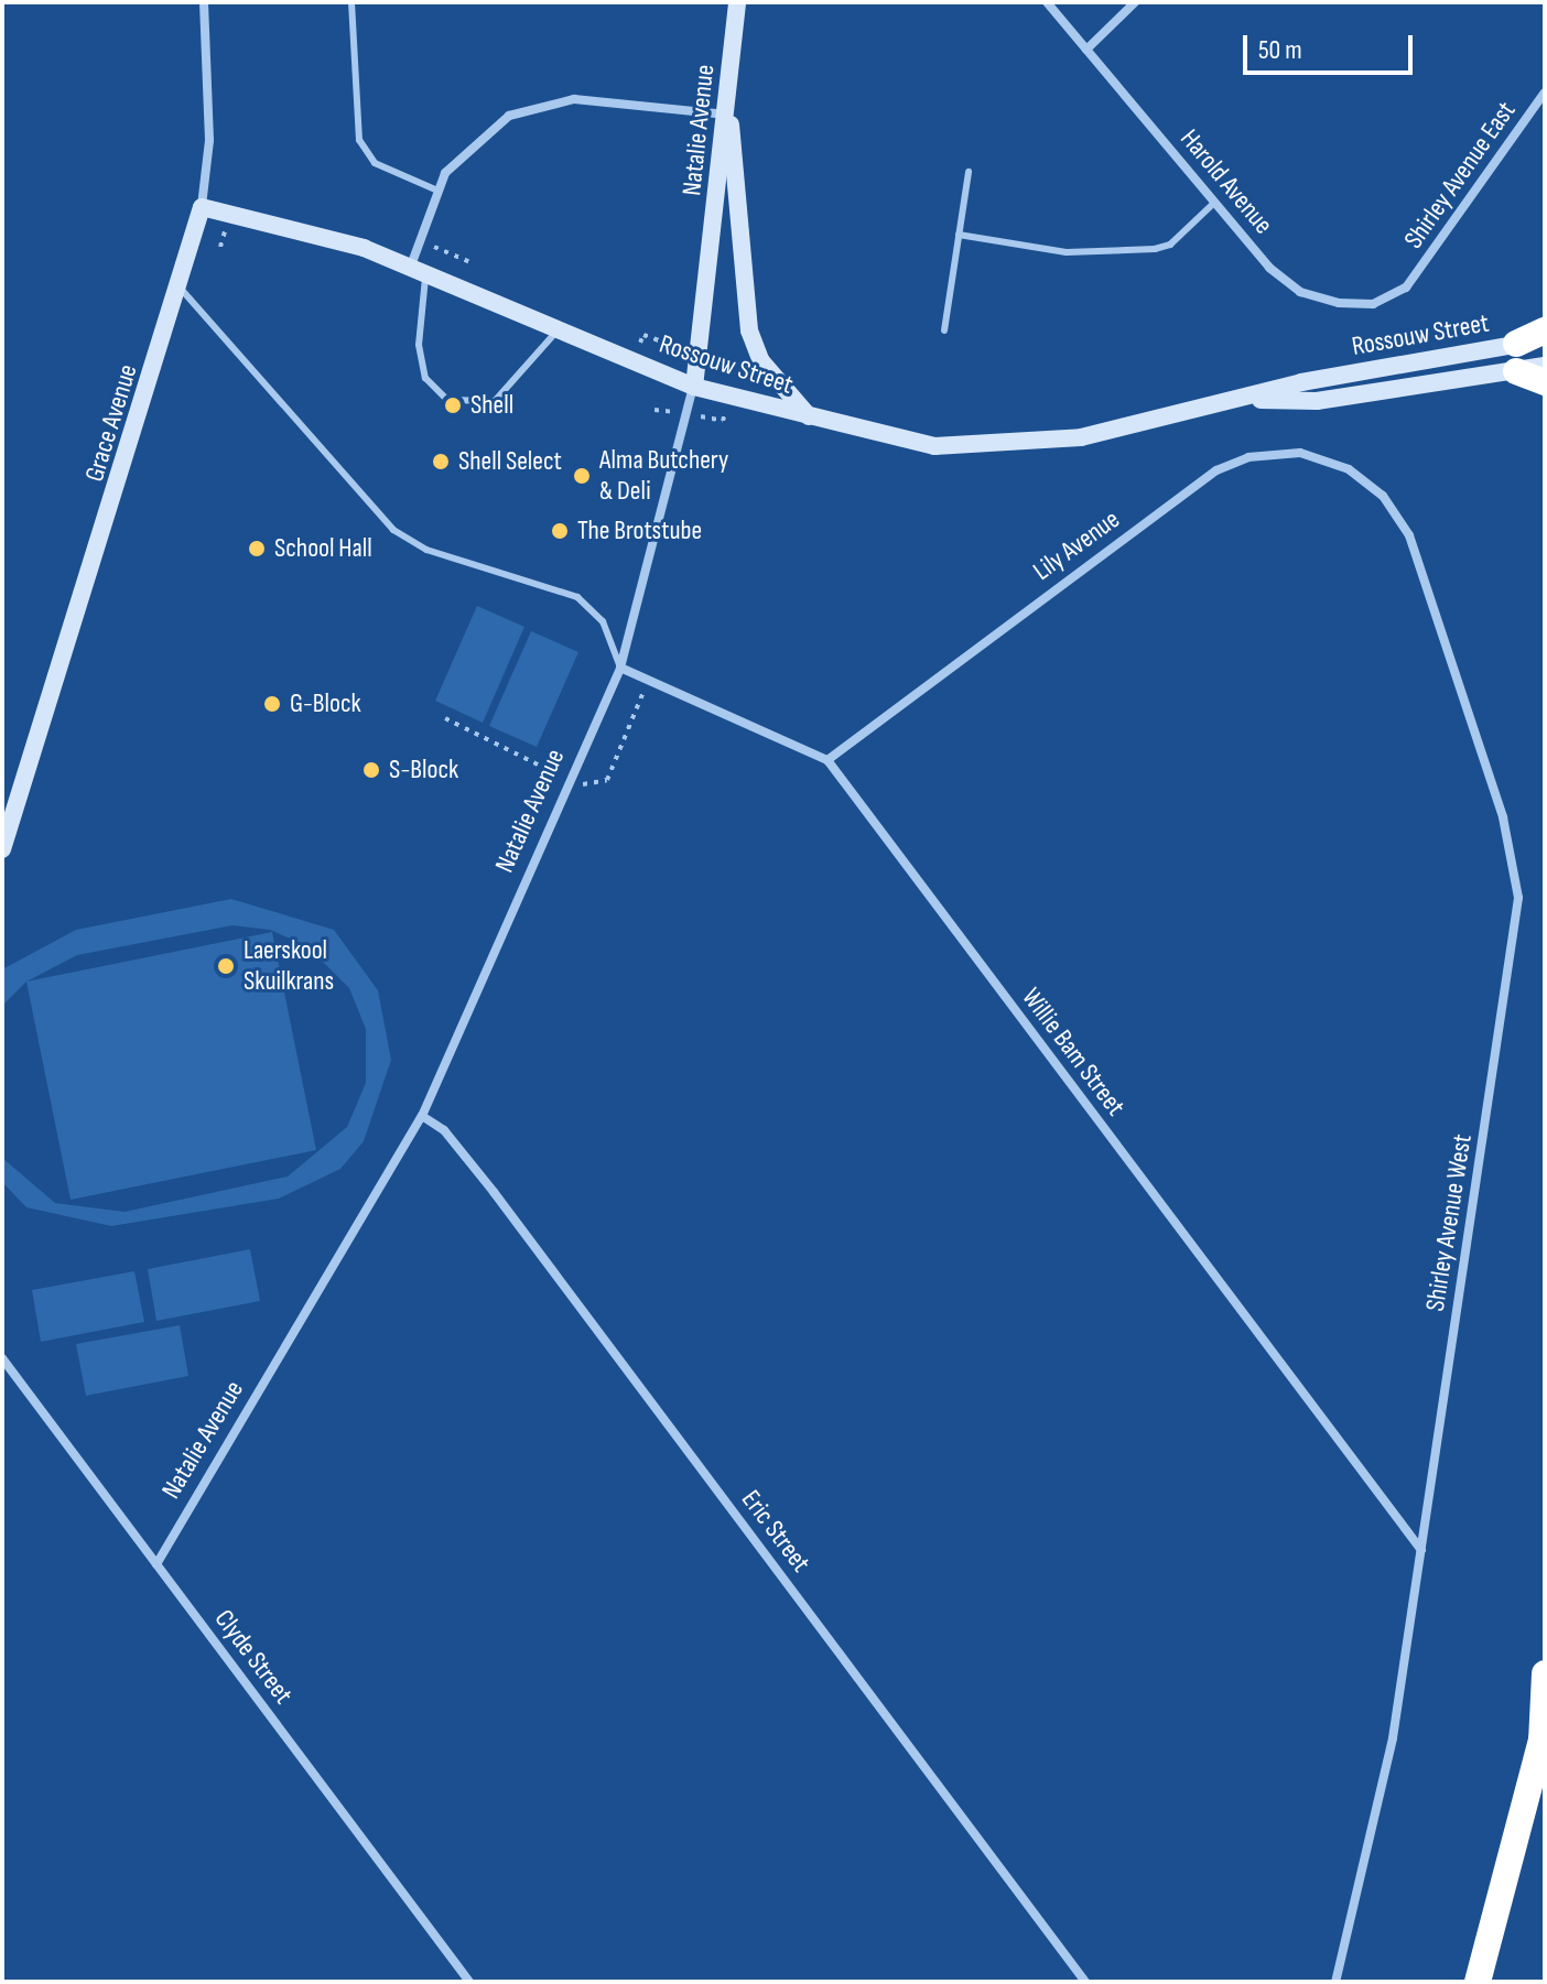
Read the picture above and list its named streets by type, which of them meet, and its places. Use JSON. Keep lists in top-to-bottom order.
{
  "streets": {
    "street": [
      "Natalie Avenue",
      "Shirley Avenue East",
      "Harold Avenue",
      "Rossouw Street",
      "Grace Avenue",
      "Lily Avenue",
      "Willie Bam Street",
      "Shirley Avenue West",
      "Eric Street",
      "Clyde Street"
    ]
  },
  "crossings": [
    ["Natalie Avenue", "Rossouw Street"],
    ["Natalie Avenue", "Willie Bam Street"],
    ["Natalie Avenue", "Eric Street"],
    ["Natalie Avenue", "Clyde Street"],
    ["Shirley Avenue East", "Harold Avenue"],
    ["Rossouw Street", "Grace Avenue"],
    ["Lily Avenue", "Willie Bam Street"],
    ["Lily Avenue", "Shirley Avenue West"],
    ["Willie Bam Street", "Shirley Avenue West"]
  ],
  "places": [
    "Shell",
    "Shell Select",
    "Alma Butchery & Deli",
    "The Brotstube",
    "School Hall",
    "G-Block",
    "S-Block",
    "Laerskool Skuilkrans"
  ],
  "scale_bar": "50 m"
}
